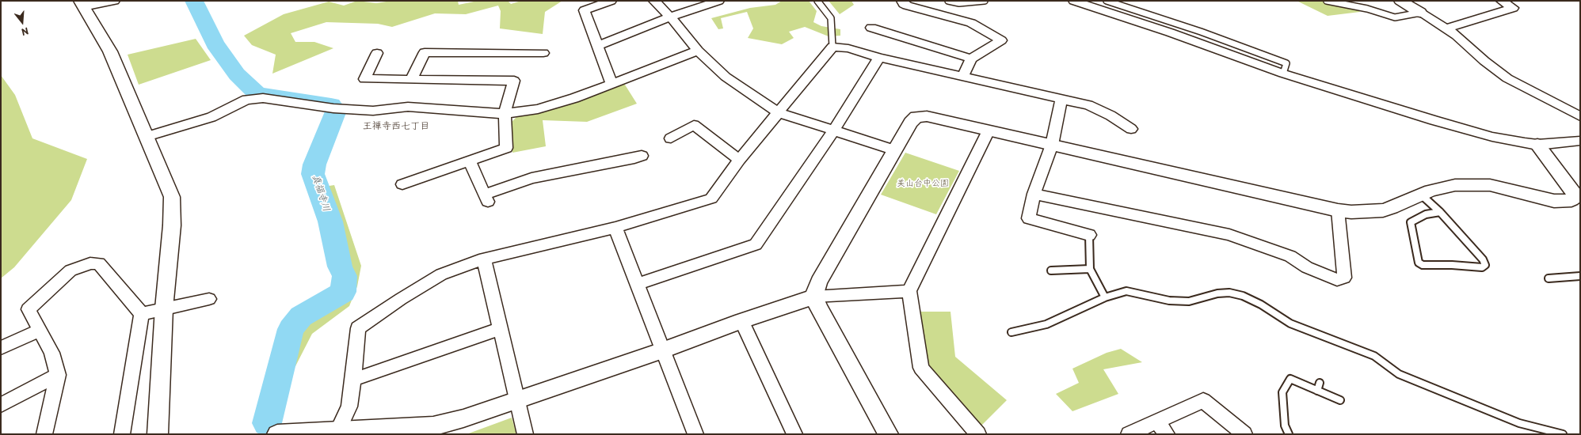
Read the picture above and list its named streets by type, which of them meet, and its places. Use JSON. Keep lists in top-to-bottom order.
{
  "districts": ["王禅寺西七丁目"],
  "water": ["真福寺川"],
  "parks": ["美山台中公園"],
  "north": "bottom"
}
